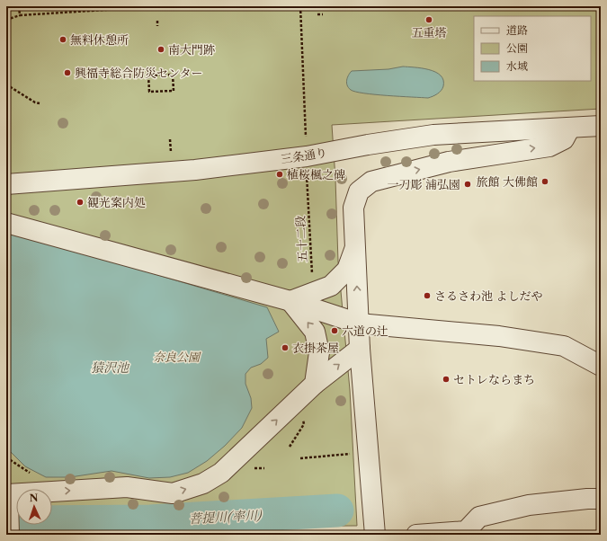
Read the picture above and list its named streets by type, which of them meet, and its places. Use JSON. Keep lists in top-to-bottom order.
{
  "streets": {
    "street": ["三条通り"],
    "path": ["五十二段"]
  },
  "water": ["猿沢池", "菩提川(率川)"],
  "parks": ["奈良公園"],
  "places": [
    "五重塔",
    "無料休憩所",
    "南大門跡",
    "興福寺総合防災センター",
    "植桜楓之碑",
    "旅館 大佛館",
    "一刀彫 浦弘園",
    "観光案内処",
    "さるさわ池 よしだや",
    "六道の辻",
    "衣掛茶屋",
    "セトレならまち"
  ],
  "legend": ["道路", "公園", "水域"],
  "north": "top"
}
